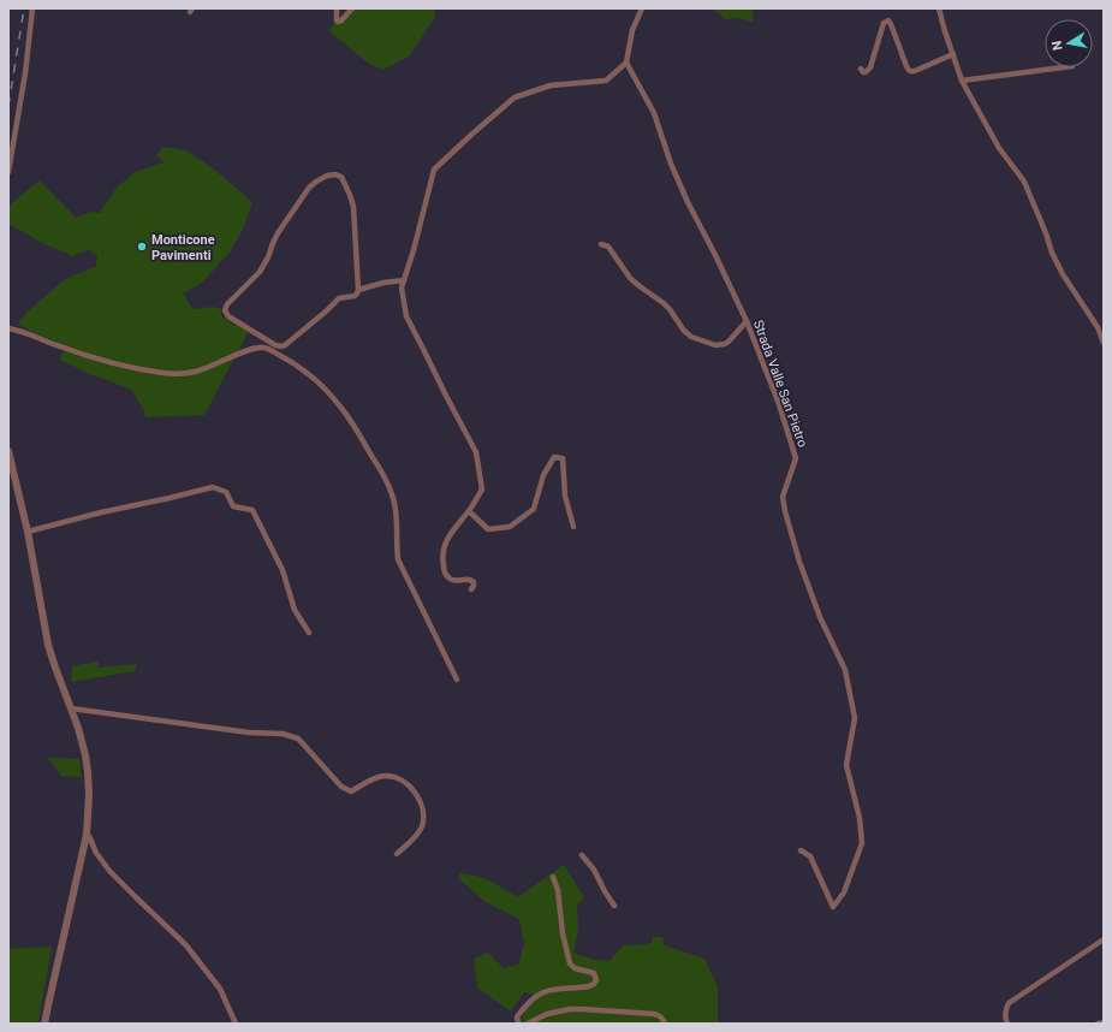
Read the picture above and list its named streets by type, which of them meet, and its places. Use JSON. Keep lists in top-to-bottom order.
{
  "streets": {
    "street": ["Strada Valle San Pietro"]
  },
  "places": ["Monticone Pavimenti"],
  "north": "left"
}
